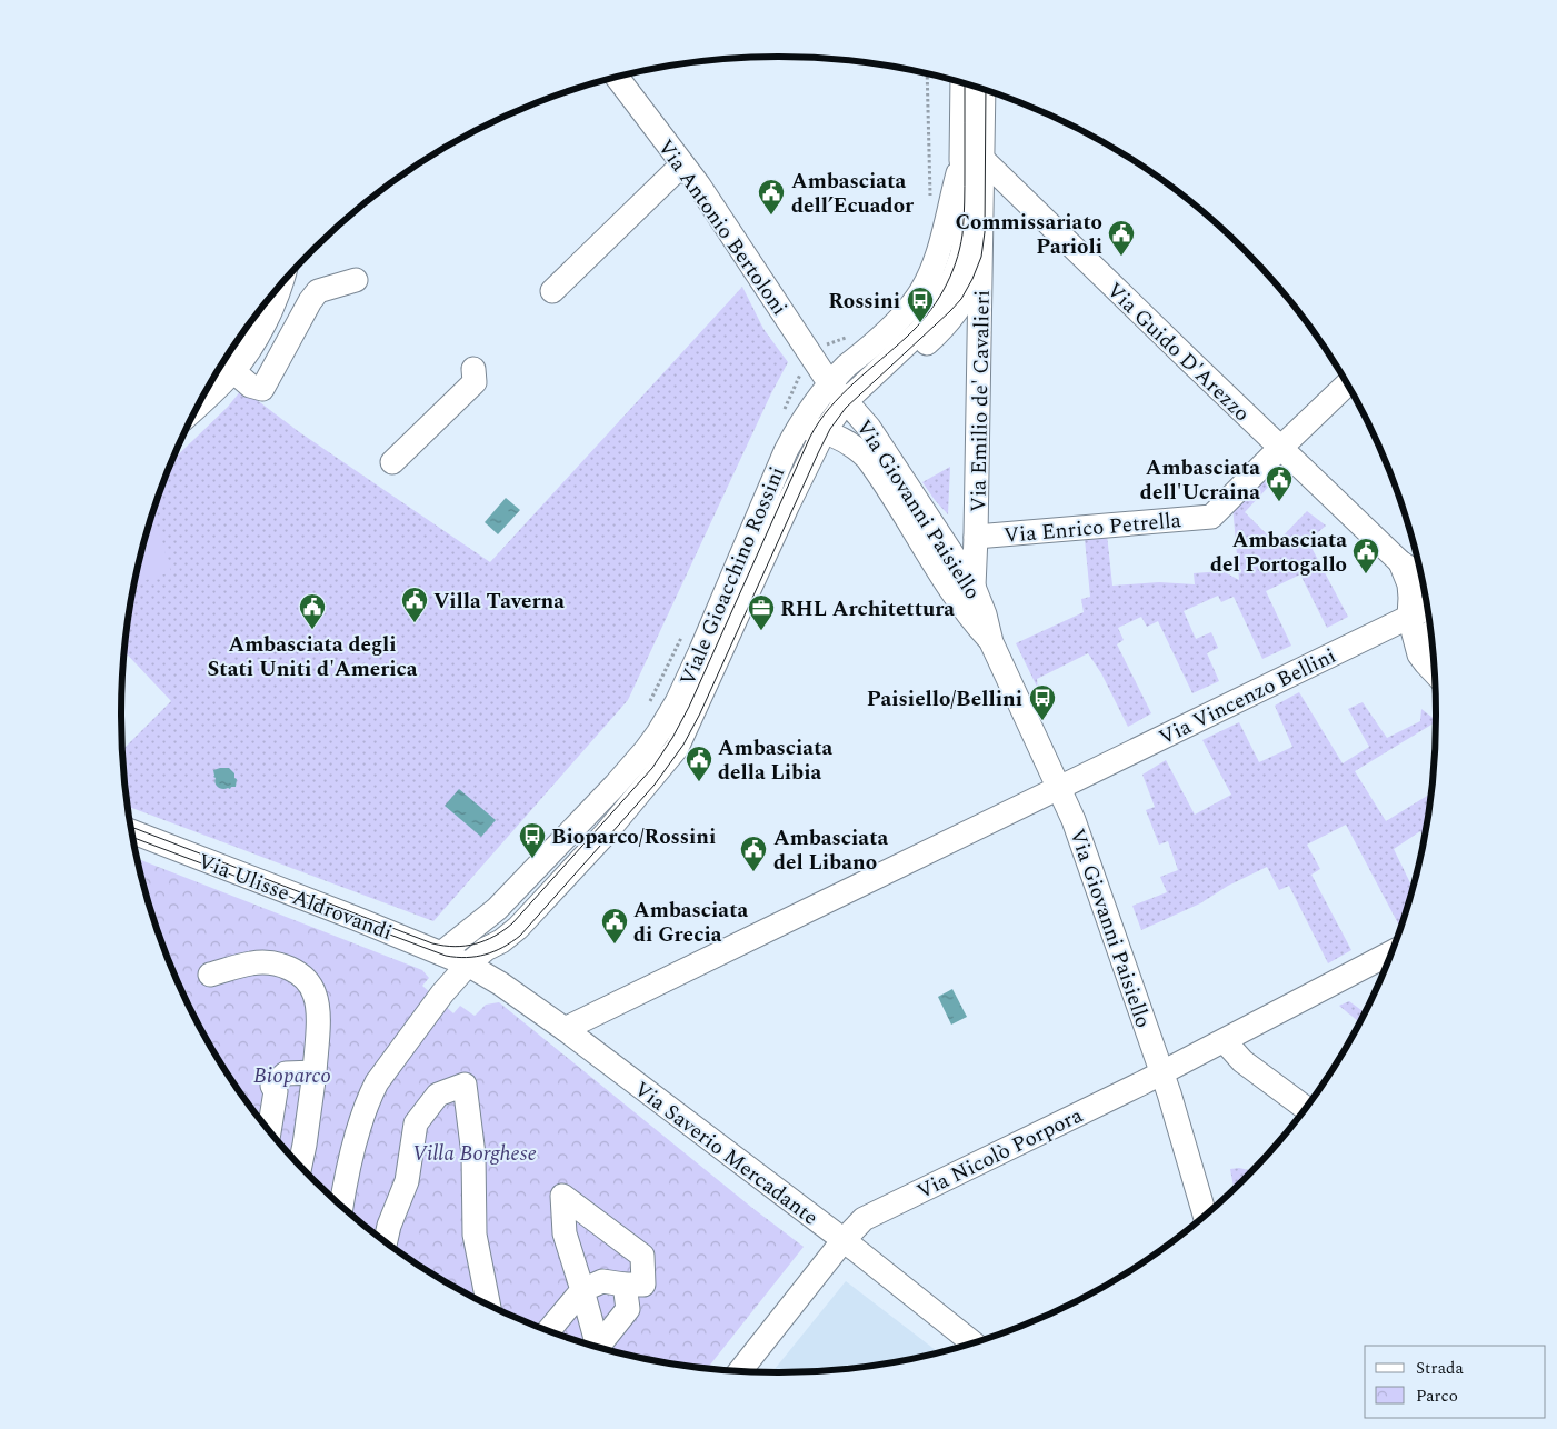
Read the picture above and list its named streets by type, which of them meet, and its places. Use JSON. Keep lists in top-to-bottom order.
{
  "streets": {
    "street": [
      "Via Antonio Bertoloni",
      "Via Guido D'Arezzo",
      "Via Emilio de' Cavalieri",
      "Via Giovanni Paisiello",
      "Via Enrico Petrella",
      "Viale Gioacchino Rossini",
      "Via Vincenzo Bellini",
      "Via Ulisse Aldrovandi",
      "Via Saverio Mercadante",
      "Via Nicolò Porpora"
    ]
  },
  "crossings": [
    ["Via Antonio Bertoloni", "Via Giovanni Paisiello"],
    ["Via Antonio Bertoloni", "Viale Gioacchino Rossini"],
    ["Via Guido D'Arezzo", "Via Enrico Petrella"],
    ["Via Guido D'Arezzo", "Viale Gioacchino Rossini"],
    ["Via Guido D'Arezzo", "Via Vincenzo Bellini"],
    ["Via Emilio de' Cavalieri", "Via Giovanni Paisiello"],
    ["Via Emilio de' Cavalieri", "Via Enrico Petrella"],
    ["Via Emilio de' Cavalieri", "Viale Gioacchino Rossini"],
    ["Via Giovanni Paisiello", "Viale Gioacchino Rossini"],
    ["Via Giovanni Paisiello", "Via Vincenzo Bellini"],
    ["Via Giovanni Paisiello", "Via Nicolò Porpora"],
    ["Viale Gioacchino Rossini", "Via Ulisse Aldrovandi"],
    ["Viale Gioacchino Rossini", "Via Saverio Mercadante"],
    ["Via Vincenzo Bellini", "Via Saverio Mercadante"],
    ["Via Ulisse Aldrovandi", "Via Saverio Mercadante"],
    ["Via Saverio Mercadante", "Via Nicolò Porpora"]
  ],
  "parks": ["Bioparco", "Villa Borghese"],
  "places": {
    "public building": [
      "Ambasciata dell’Ecuador",
      "Commissariato Parioli",
      "Ambasciata dell'Ucraina",
      "Ambasciata del Portogallo",
      "Villa Taverna",
      "Ambasciata degli Stati Uniti d'America",
      "Ambasciata della Libia",
      "Ambasciata del Libano",
      "Ambasciata di Grecia"
    ],
    "bus stop": ["Rossini", "Paisiello/Bellini", "Bioparco/Rossini"],
    "office": ["RHL Architettura"]
  },
  "legend": ["Strada", "Parco"]
}
